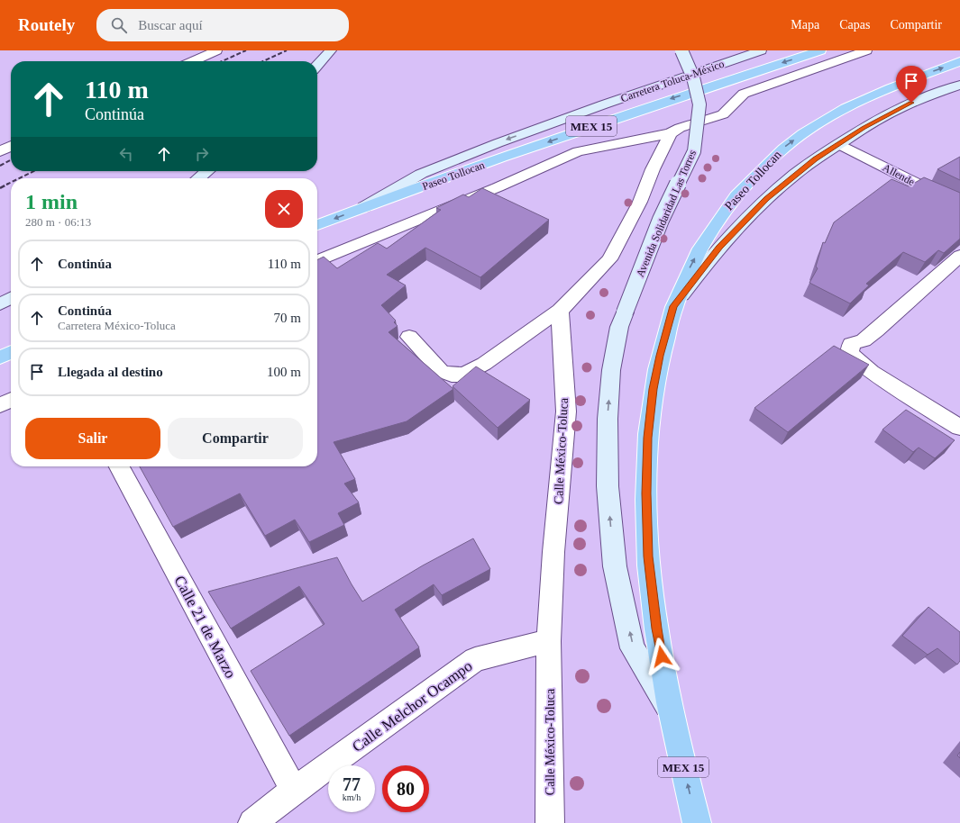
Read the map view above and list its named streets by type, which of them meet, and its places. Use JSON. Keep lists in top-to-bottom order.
{
  "streets": {
    "highway": ["MEX 15", "Paseo Tollocan"],
    "main road": ["Carretera Toluca-México", "Avenida Solidaridad Las Torres"],
    "street": [
      "Allende",
      "Calle México-Toluca",
      "Calle 21 de Marzo",
      "Calle Melchor Ocampo"
    ]
  },
  "crossings": [
    ["Carretera Toluca-México", "Paseo Tollocan"],
    ["Paseo Tollocan", "Avenida Solidaridad Las Torres"],
    ["Calle México-Toluca", "Calle Melchor Ocampo"],
    ["Calle 21 de Marzo", "Calle Melchor Ocampo"]
  ],
  "one_way": ["Carretera Toluca-México", "Avenida Solidaridad Las Torres"],
  "page": {
    "header": "Routely",
    "search": "Buscar aquí",
    "nav": ["Mapa", "Capas", "Compartir"],
    "turn": ["110 m", "Continúa"],
    "heading": ["1 min", "280 m · 06:13"],
    "list": [
      {
        "name": "Continúa",
        "value": "110 m"
      },
      {
        "name": "Continúa",
        "note": "Carretera México-Toluca",
        "value": "70 m"
      },
      {
        "name": "Llegada al destino",
        "value": "100 m"
      }
    ],
    "buttons": ["Salir", "Compartir"],
    "speed": "77 km/h",
    "limit": "80"
  }
}
